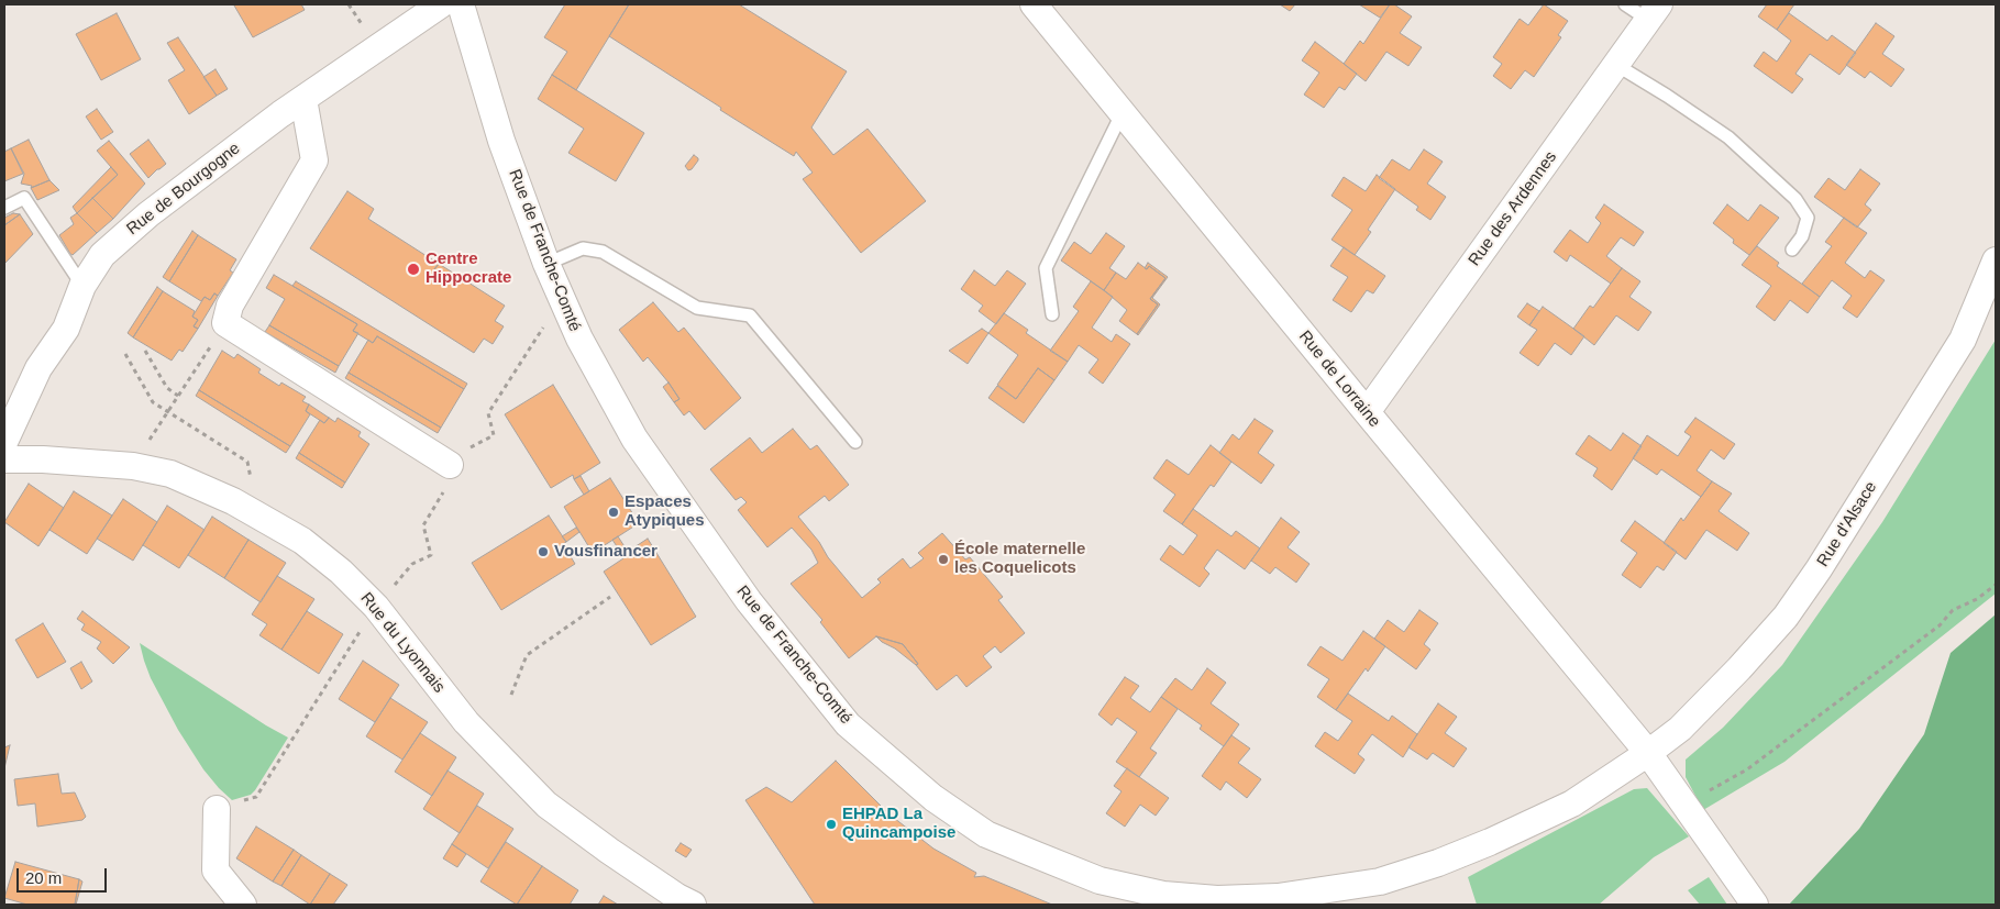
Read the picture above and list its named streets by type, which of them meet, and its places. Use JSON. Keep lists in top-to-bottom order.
{
  "streets": {
    "street": [
      "Rue de Bourgogne",
      "Rue des Ardennes",
      "Rue de Franche-Comté",
      "Rue de Lorraine",
      "Rue d'Alsace",
      "Rue du Lyonnais"
    ]
  },
  "crossings": [
    ["Rue des Ardennes", "Rue de Lorraine"],
    ["Rue de Franche-Comté", "Rue de Lorraine"],
    ["Rue de Franche-Comté", "Rue d'Alsace"],
    ["Rue de Lorraine", "Rue d'Alsace"]
  ],
  "places": [
    "Centre Hippocrate",
    "Espaces Atypiques",
    "Vousfinancer",
    "École maternelle les Coquelicots",
    "EHPAD La Quincampoise"
  ],
  "scale_bar": "20 m"
}
